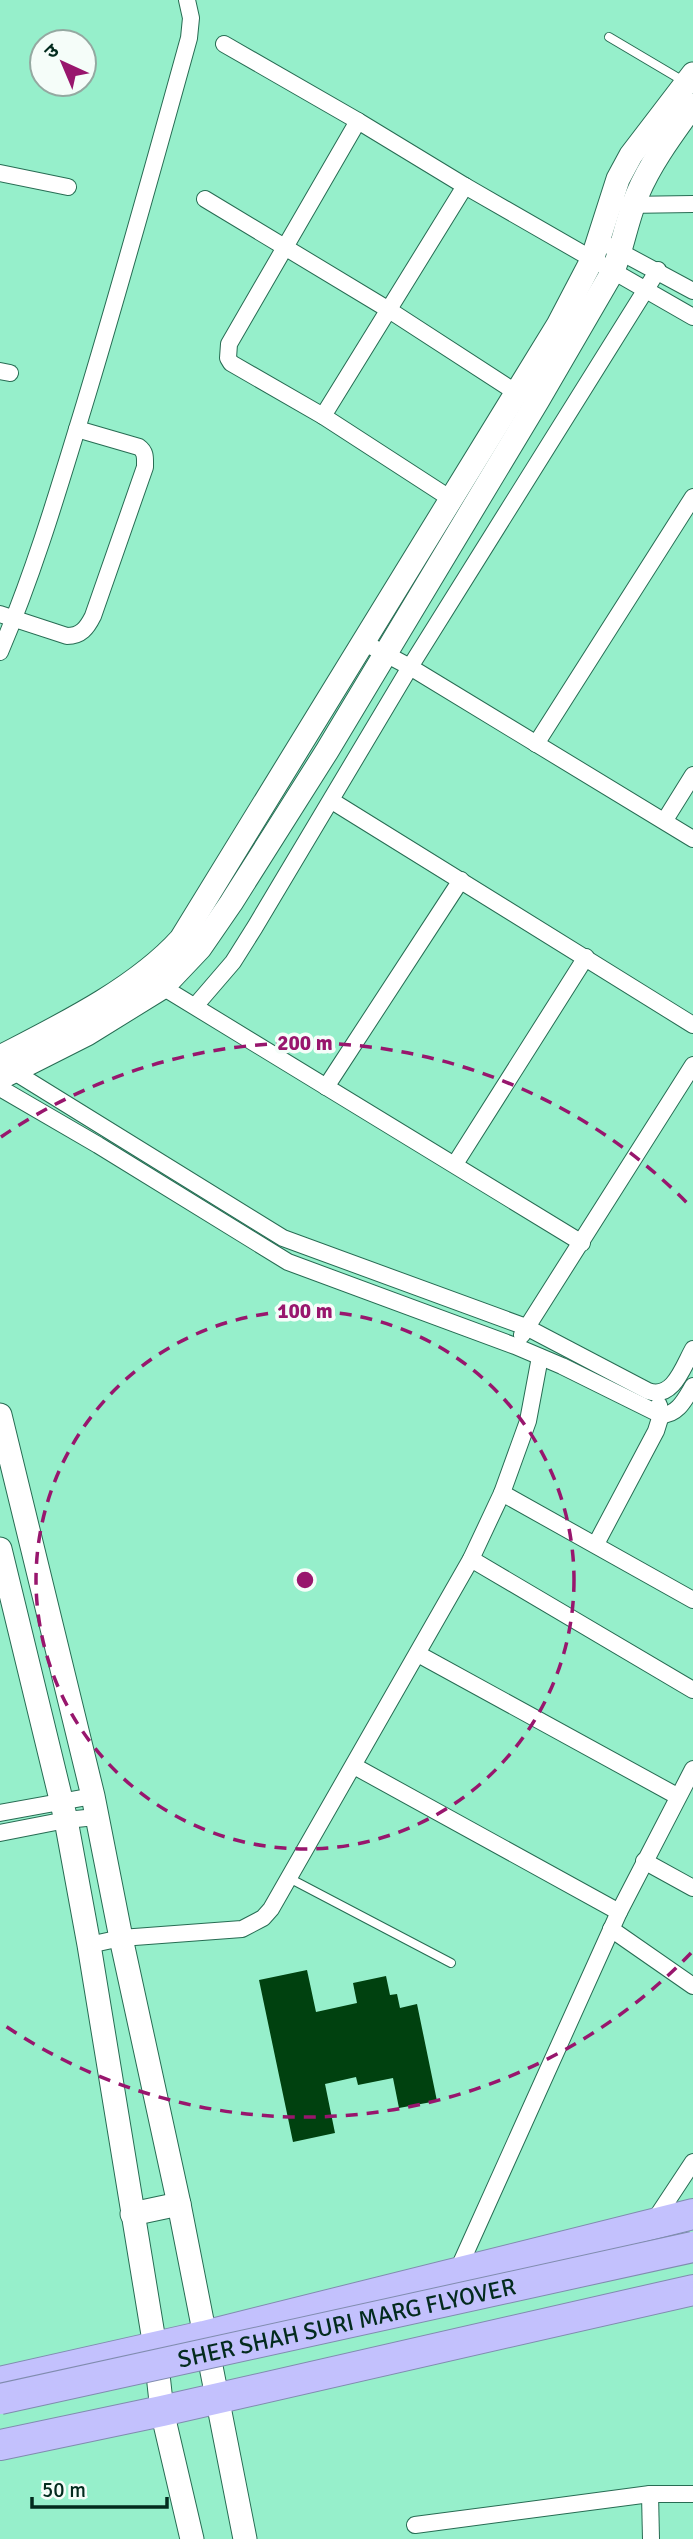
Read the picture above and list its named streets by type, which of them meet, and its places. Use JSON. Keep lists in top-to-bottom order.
{
  "streets": {
    "highway": ["SHER SHAH SURI MARG FLYOVER"]
  },
  "scale_bar": "50 m",
  "north": "top left",
  "rings": ["200 m", "100 m"]
}
